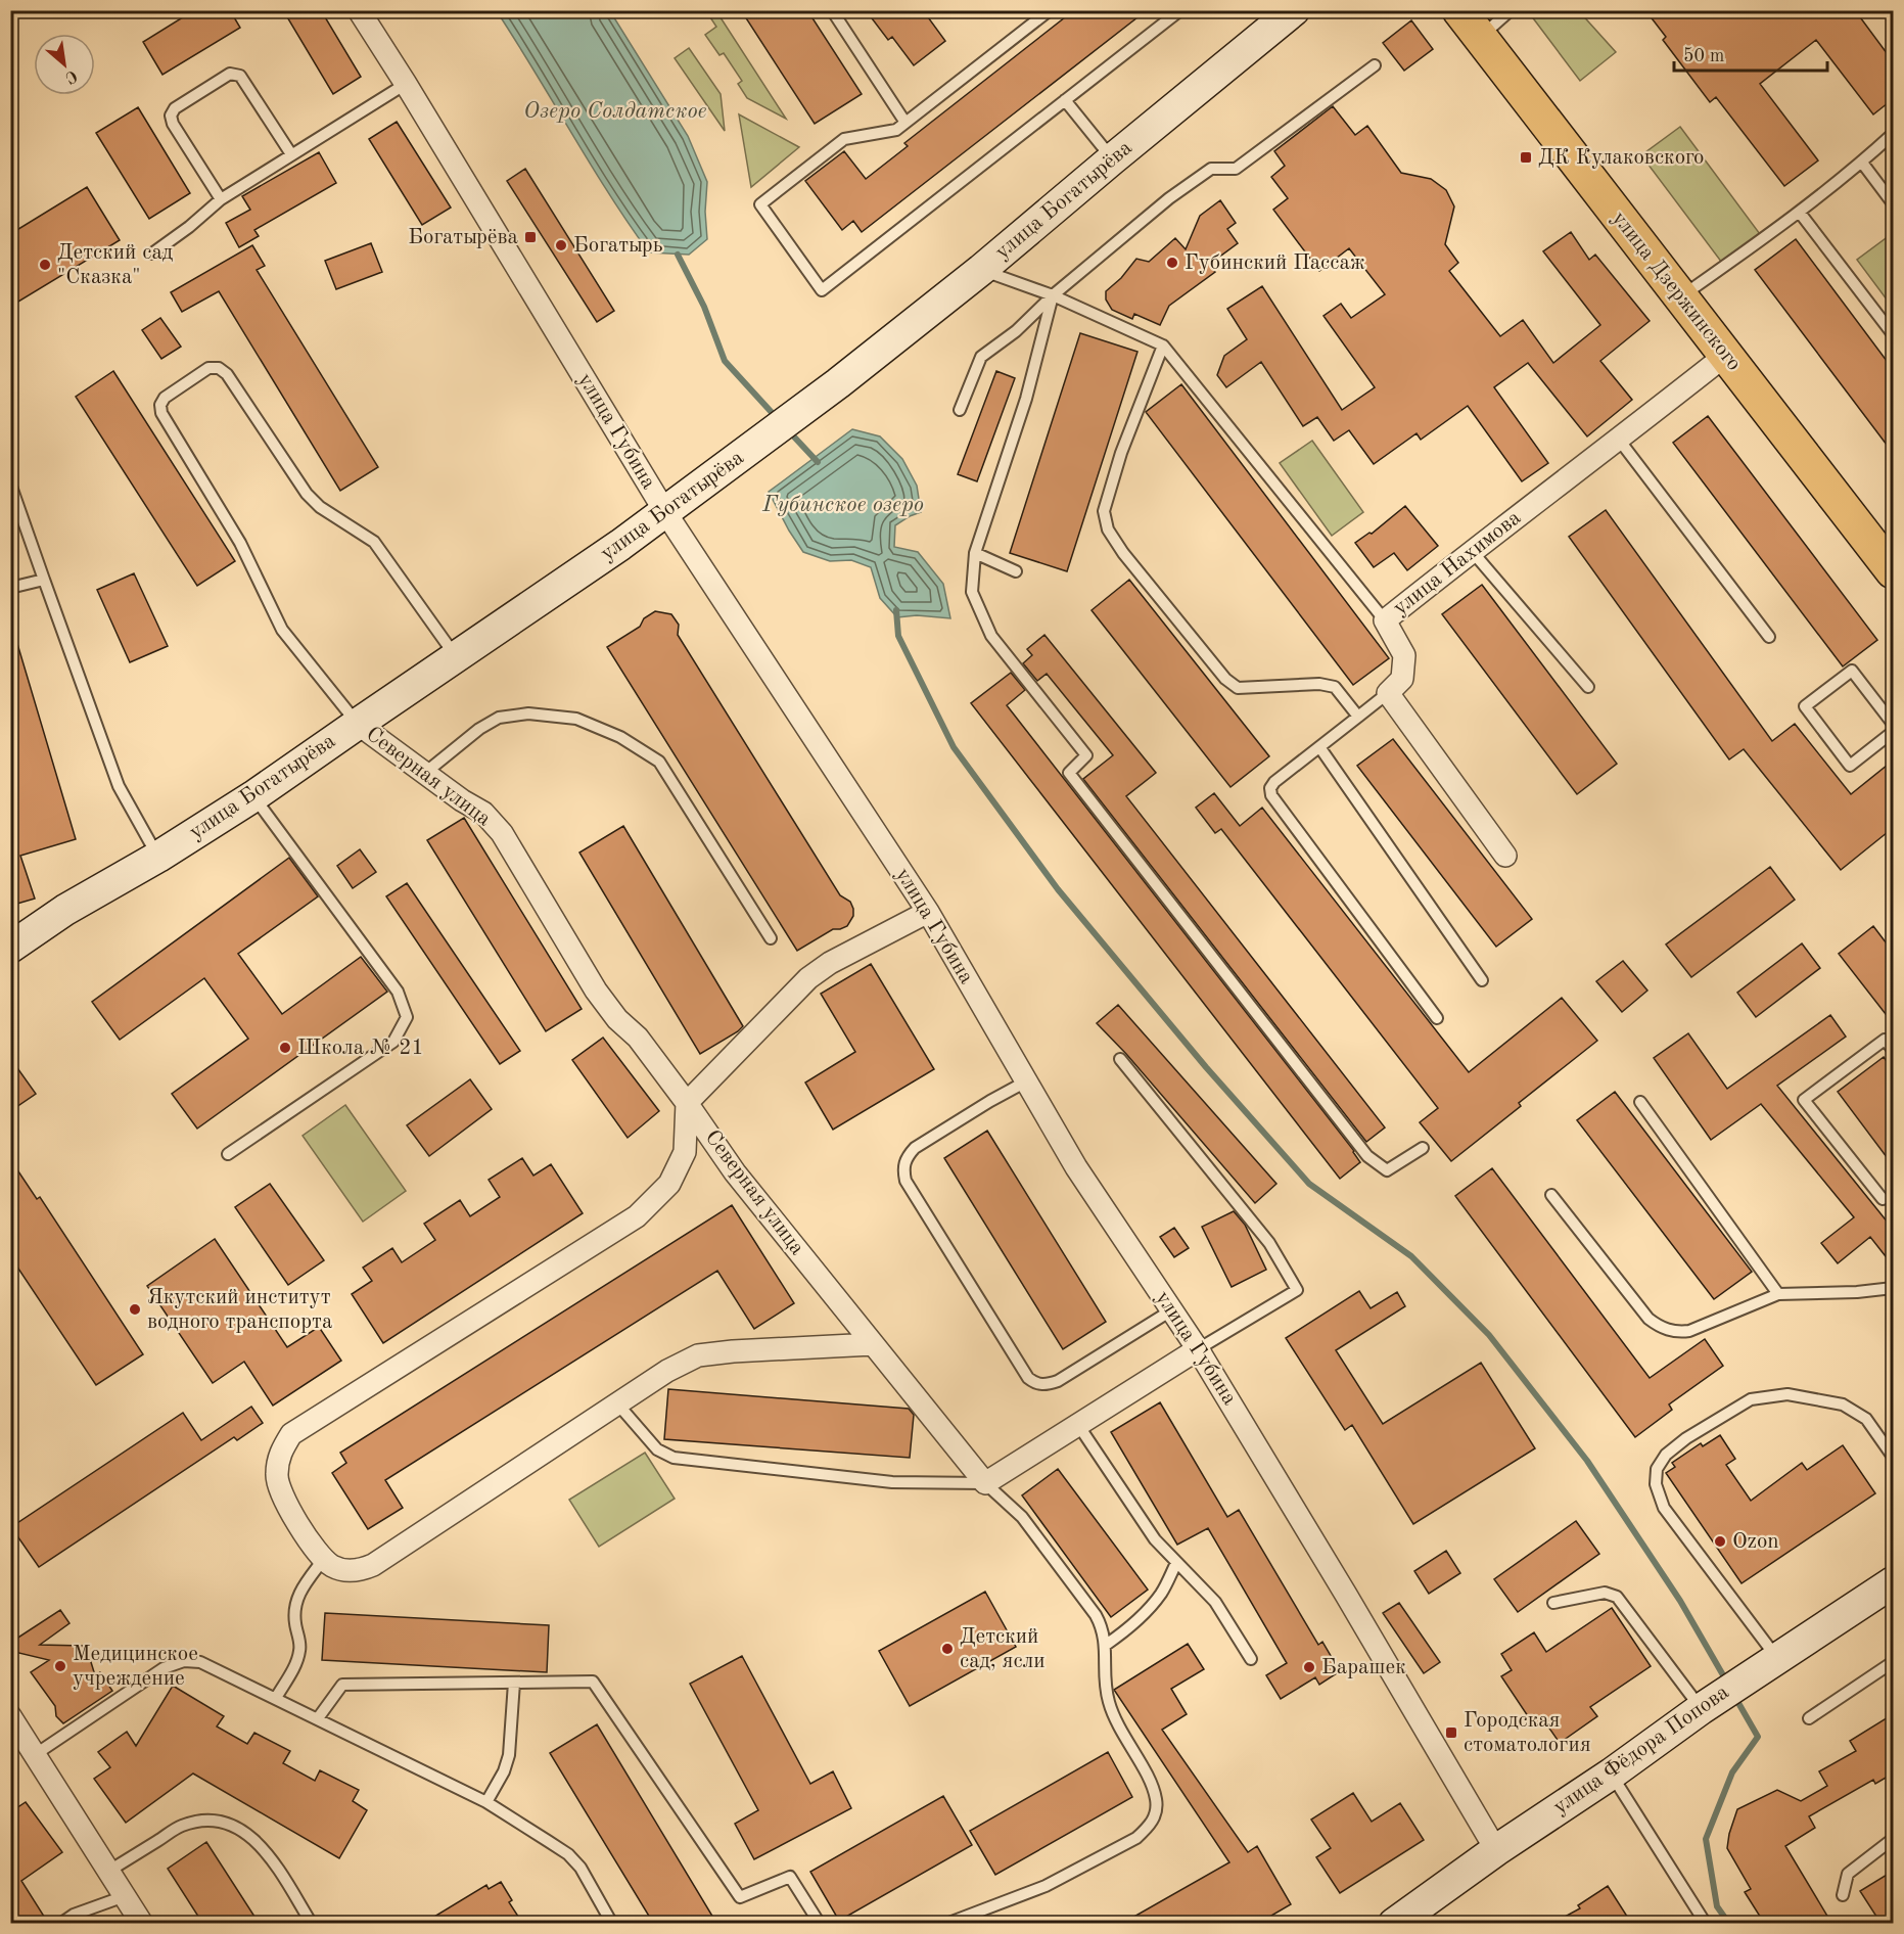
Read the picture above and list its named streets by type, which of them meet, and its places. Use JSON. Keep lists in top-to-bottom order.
{
  "streets": {
    "main road": ["улица Богатырёва", "улица Дзержинского", "улица Фёдора Попова"],
    "street": ["улица Губина", "улица Нахимова", "Северная улица"]
  },
  "crossings": [
    ["улица Богатырёва", "улица Губина"],
    ["улица Богатырёва", "Северная улица"],
    ["улица Дзержинского", "улица Нахимова"],
    ["улица Губина", "улица Фёдора Попова"]
  ],
  "water": ["Озеро Солдатское", "Губинское озеро"],
  "places": {
    "transit": ["ДК Кулаковского", "Богатырёва", "Городская стоматология"],
    "other": [
      "Богатырь",
      "Губинский Пассаж",
      "Детский сад \"Сказка\"",
      "Школа № 21",
      "Якутский институт водного транспорта",
      "Ozon",
      "Детский сад, ясли",
      "Медицинское учреждение",
      "Барашек"
    ]
  },
  "scale_bar": "50 m",
  "north": "bottom right"
}
